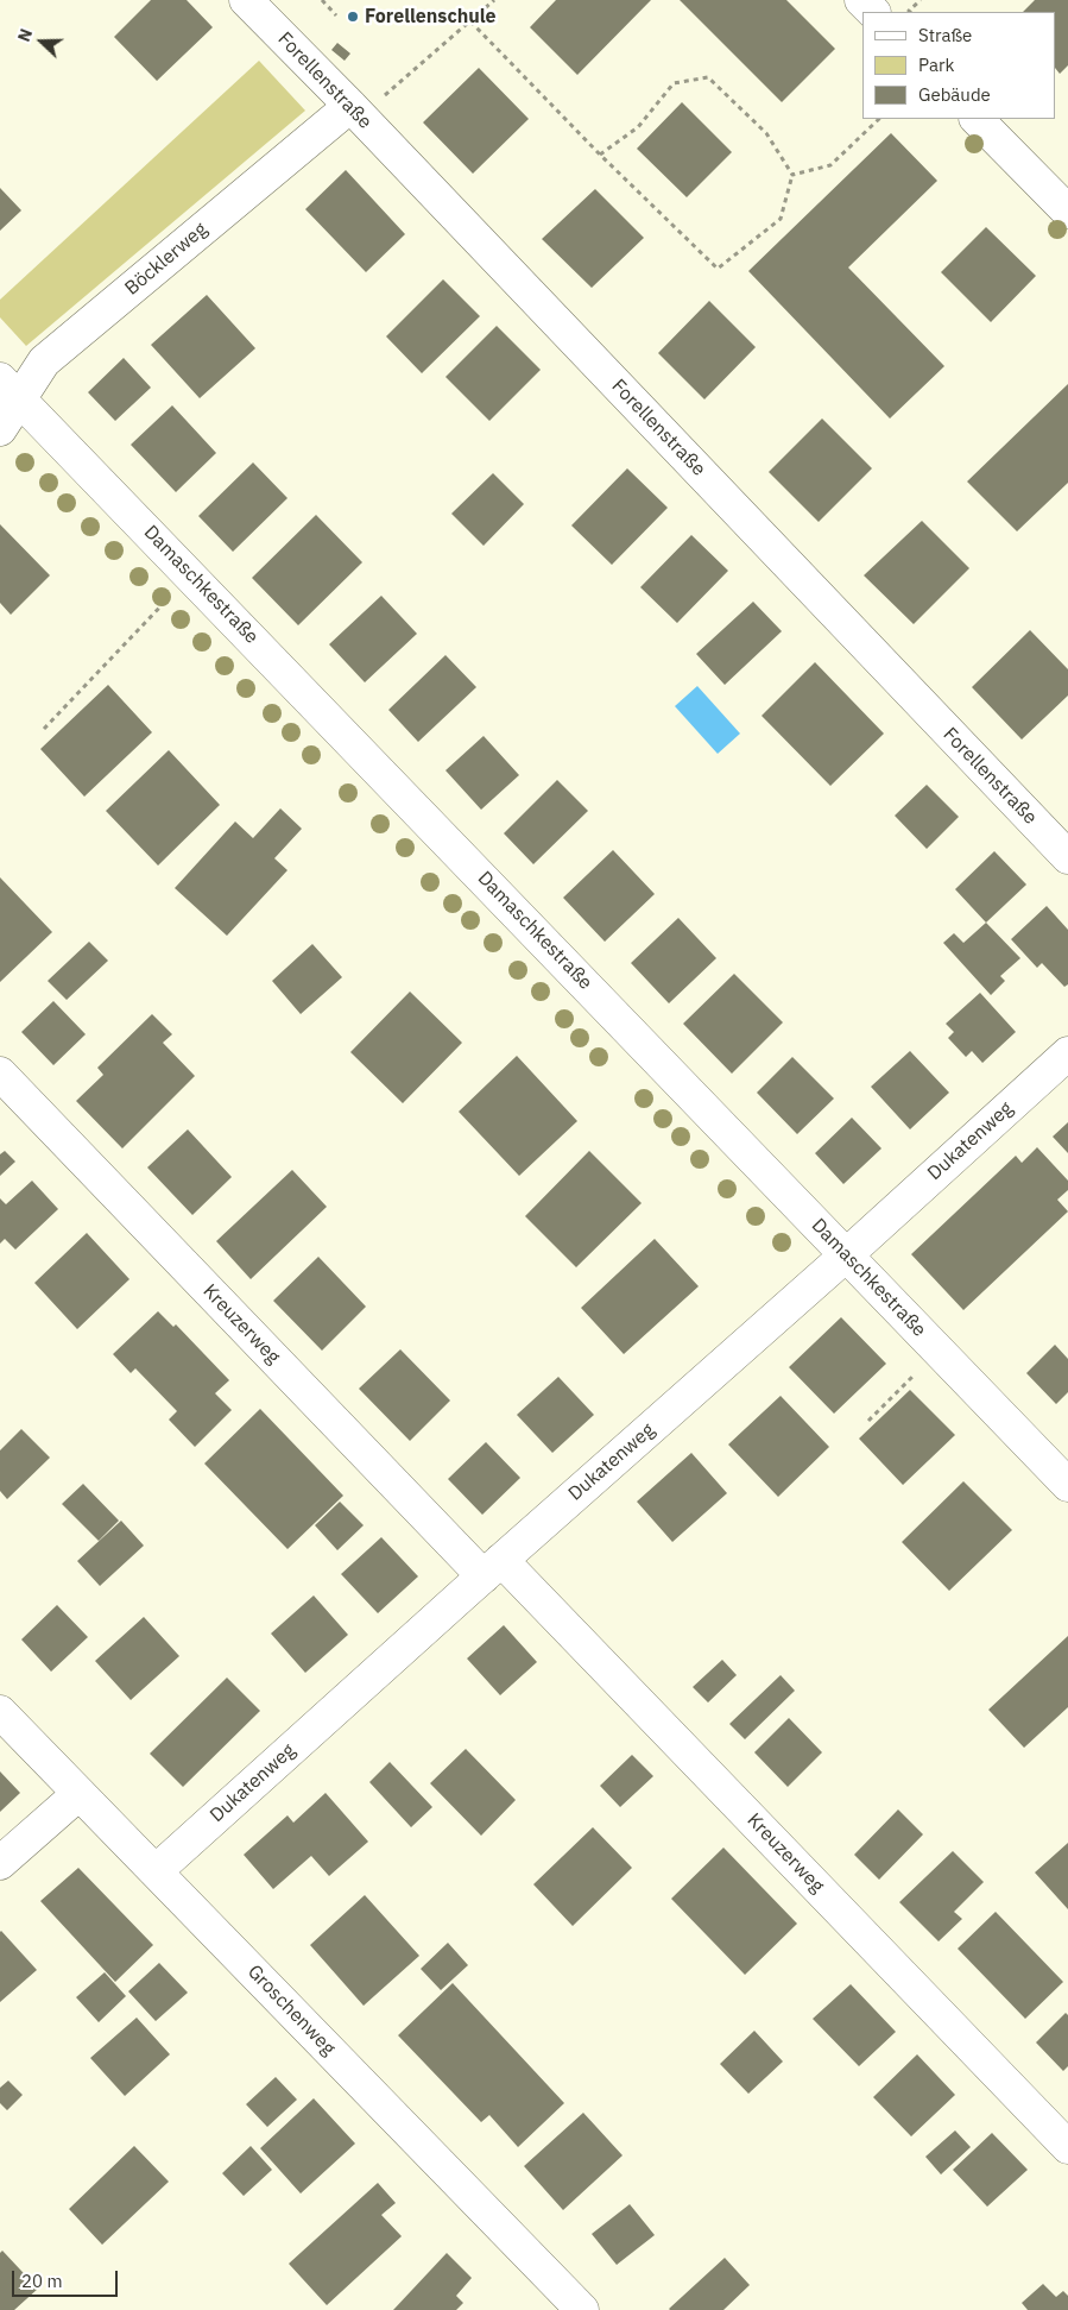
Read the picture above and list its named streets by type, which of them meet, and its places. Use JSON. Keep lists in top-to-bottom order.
{
  "streets": {
    "street": [
      "Forellenstraße",
      "Böcklerweg",
      "Damaschkestraße",
      "Dukatenweg",
      "Kreuzerweg",
      "Groschenweg"
    ]
  },
  "crossings": [
    ["Forellenstraße", "Böcklerweg"],
    ["Böcklerweg", "Damaschkestraße"],
    ["Damaschkestraße", "Dukatenweg"],
    ["Dukatenweg", "Kreuzerweg"],
    ["Dukatenweg", "Groschenweg"]
  ],
  "places": ["Forellenschule"],
  "legend": ["Straße", "Park", "Gebäude"],
  "scale_bar": "20 m",
  "north": "left"
}
